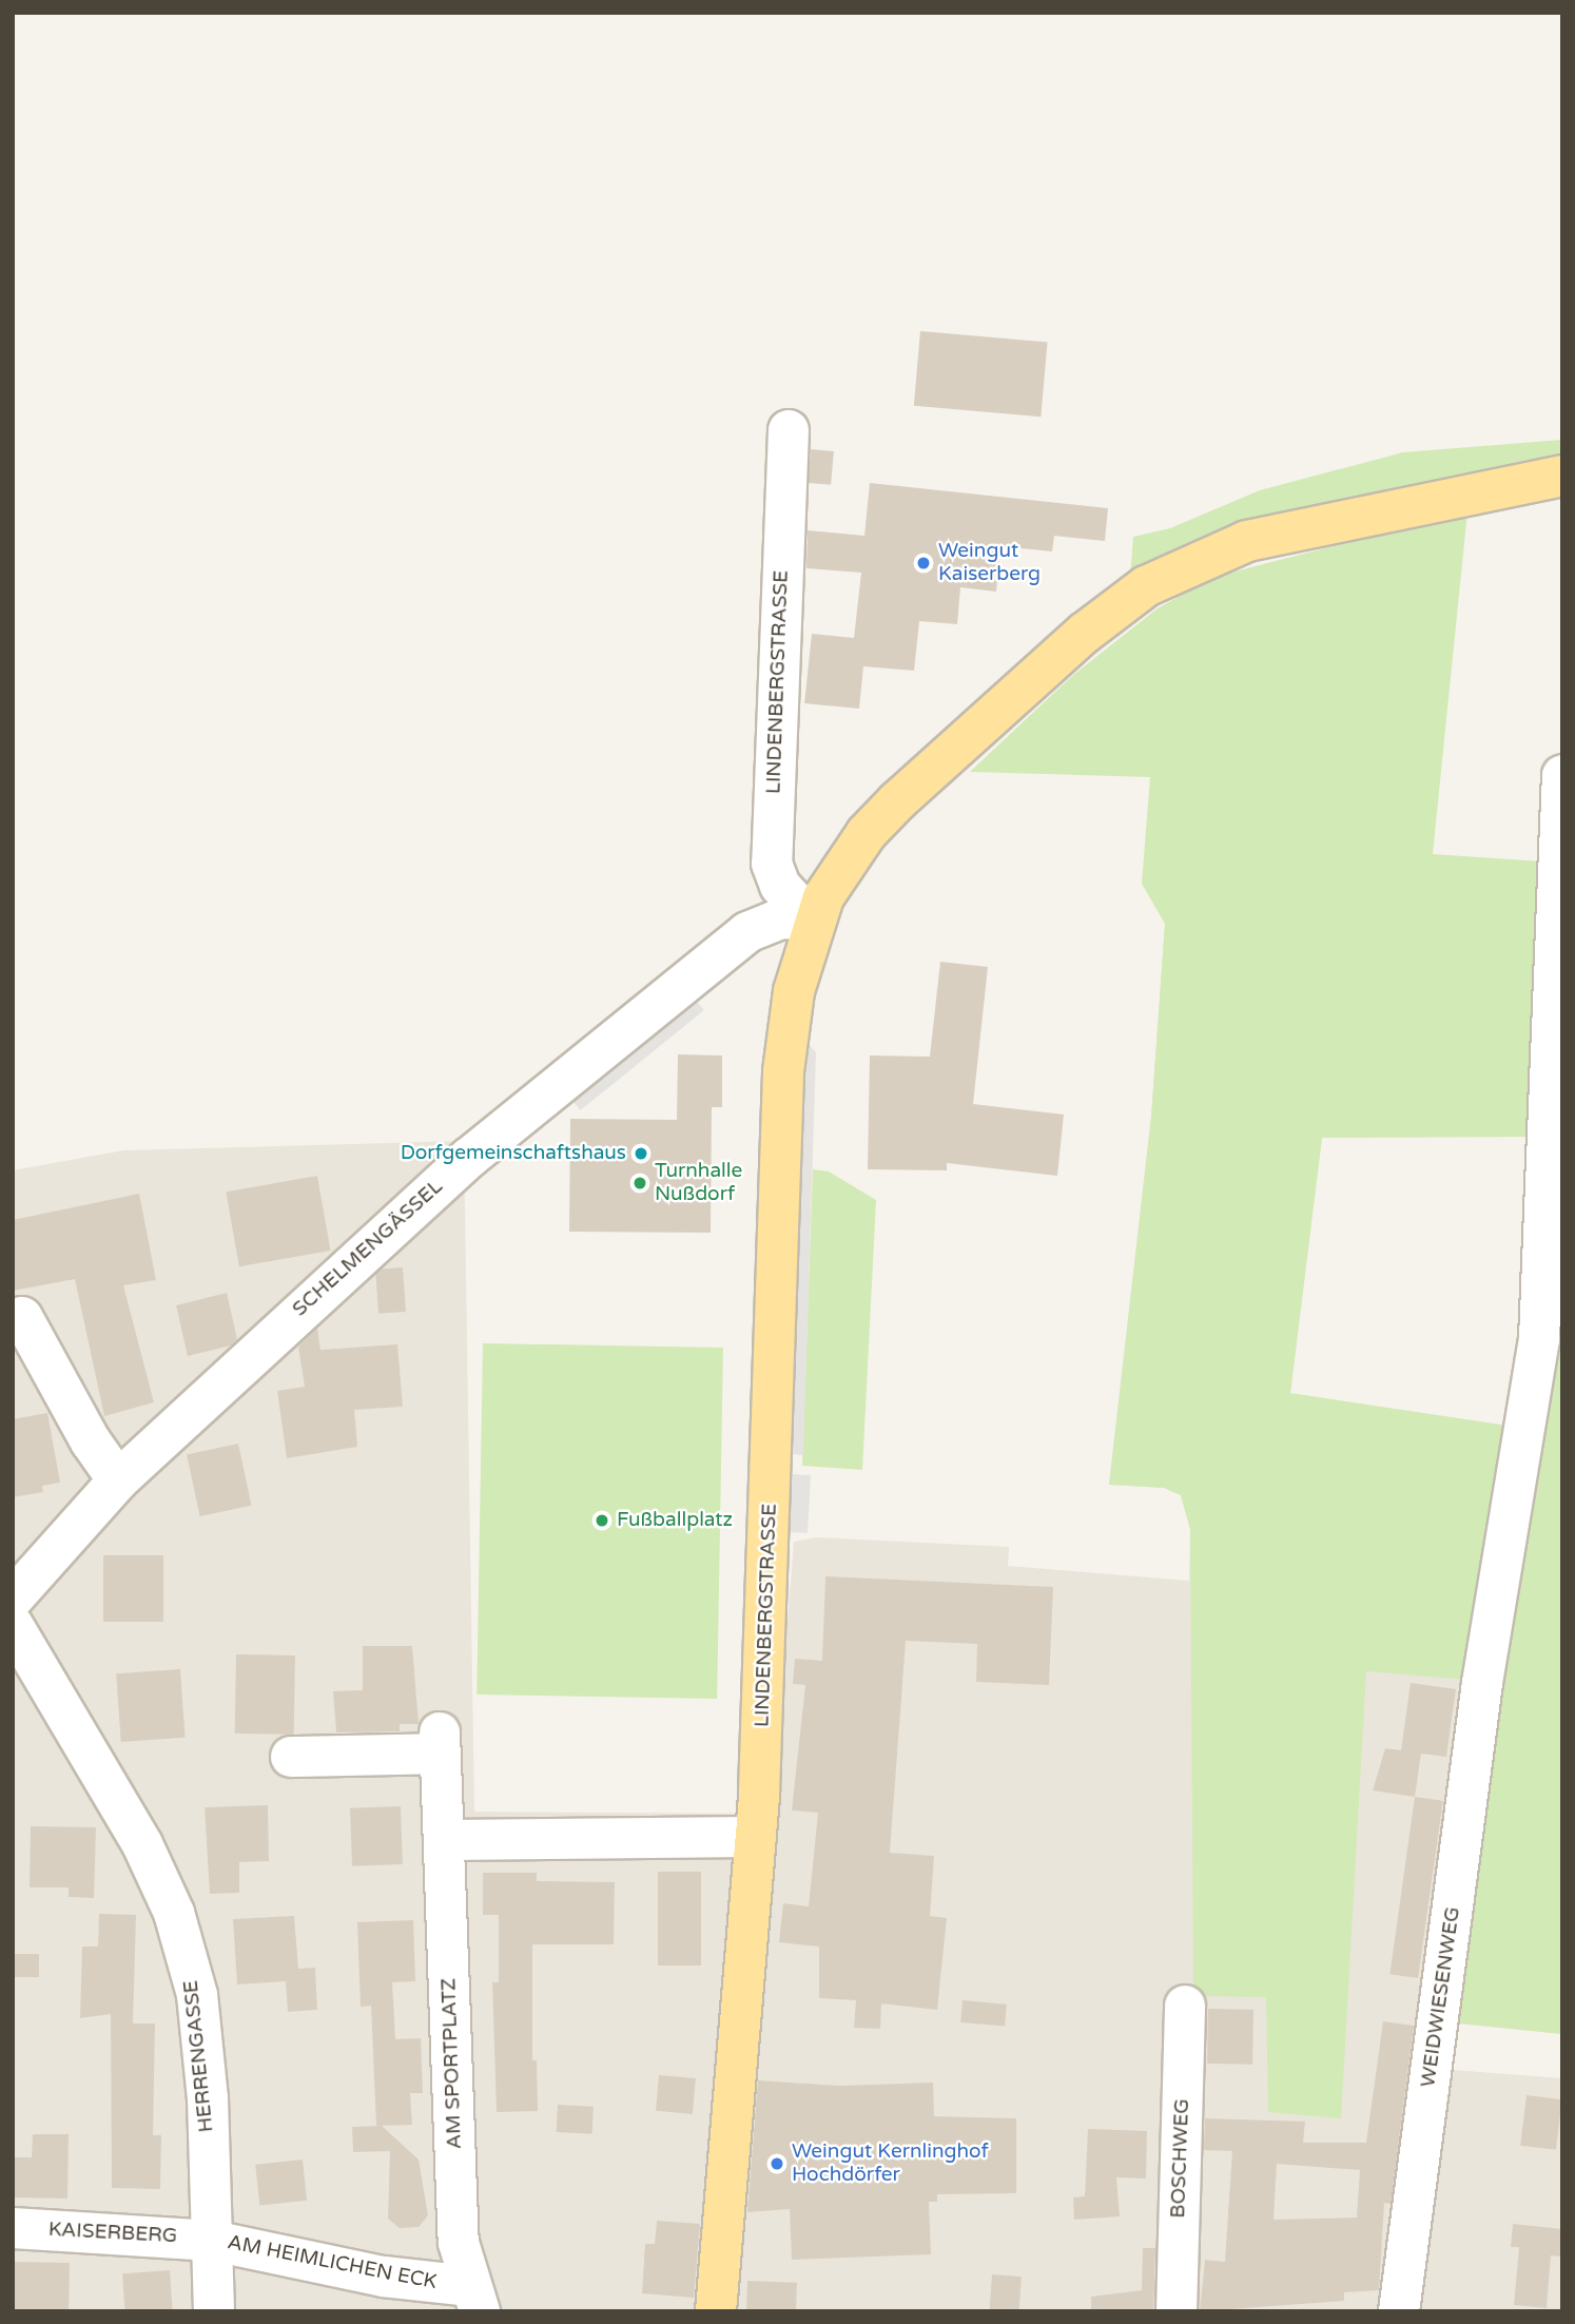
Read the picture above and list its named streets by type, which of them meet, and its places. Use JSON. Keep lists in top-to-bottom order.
{
  "streets": {
    "main road": ["LINDENBERGSTRASSE"],
    "street": [
      "SCHELMENGÄSSEL",
      "WEIDWIESENWEG",
      "HERRENGASSE",
      "AM SPORTPLATZ",
      "BOSCHWEG",
      "KAISERBERG",
      "AM HEIMLICHEN ECK"
    ]
  },
  "crossings": [
    ["LINDENBERGSTRASSE", "SCHELMENGÄSSEL"],
    ["HERRENGASSE", "KAISERBERG"],
    ["HERRENGASSE", "AM HEIMLICHEN ECK"],
    ["AM SPORTPLATZ", "AM HEIMLICHEN ECK"],
    ["KAISERBERG", "AM HEIMLICHEN ECK"]
  ],
  "places": [
    "Weingut Kaiserberg",
    "Dorfgemeinschaftshaus",
    "Turnhalle Nußdorf",
    "Fußballplatz",
    "Weingut Kernlinghof Hochdörfer"
  ]
}
